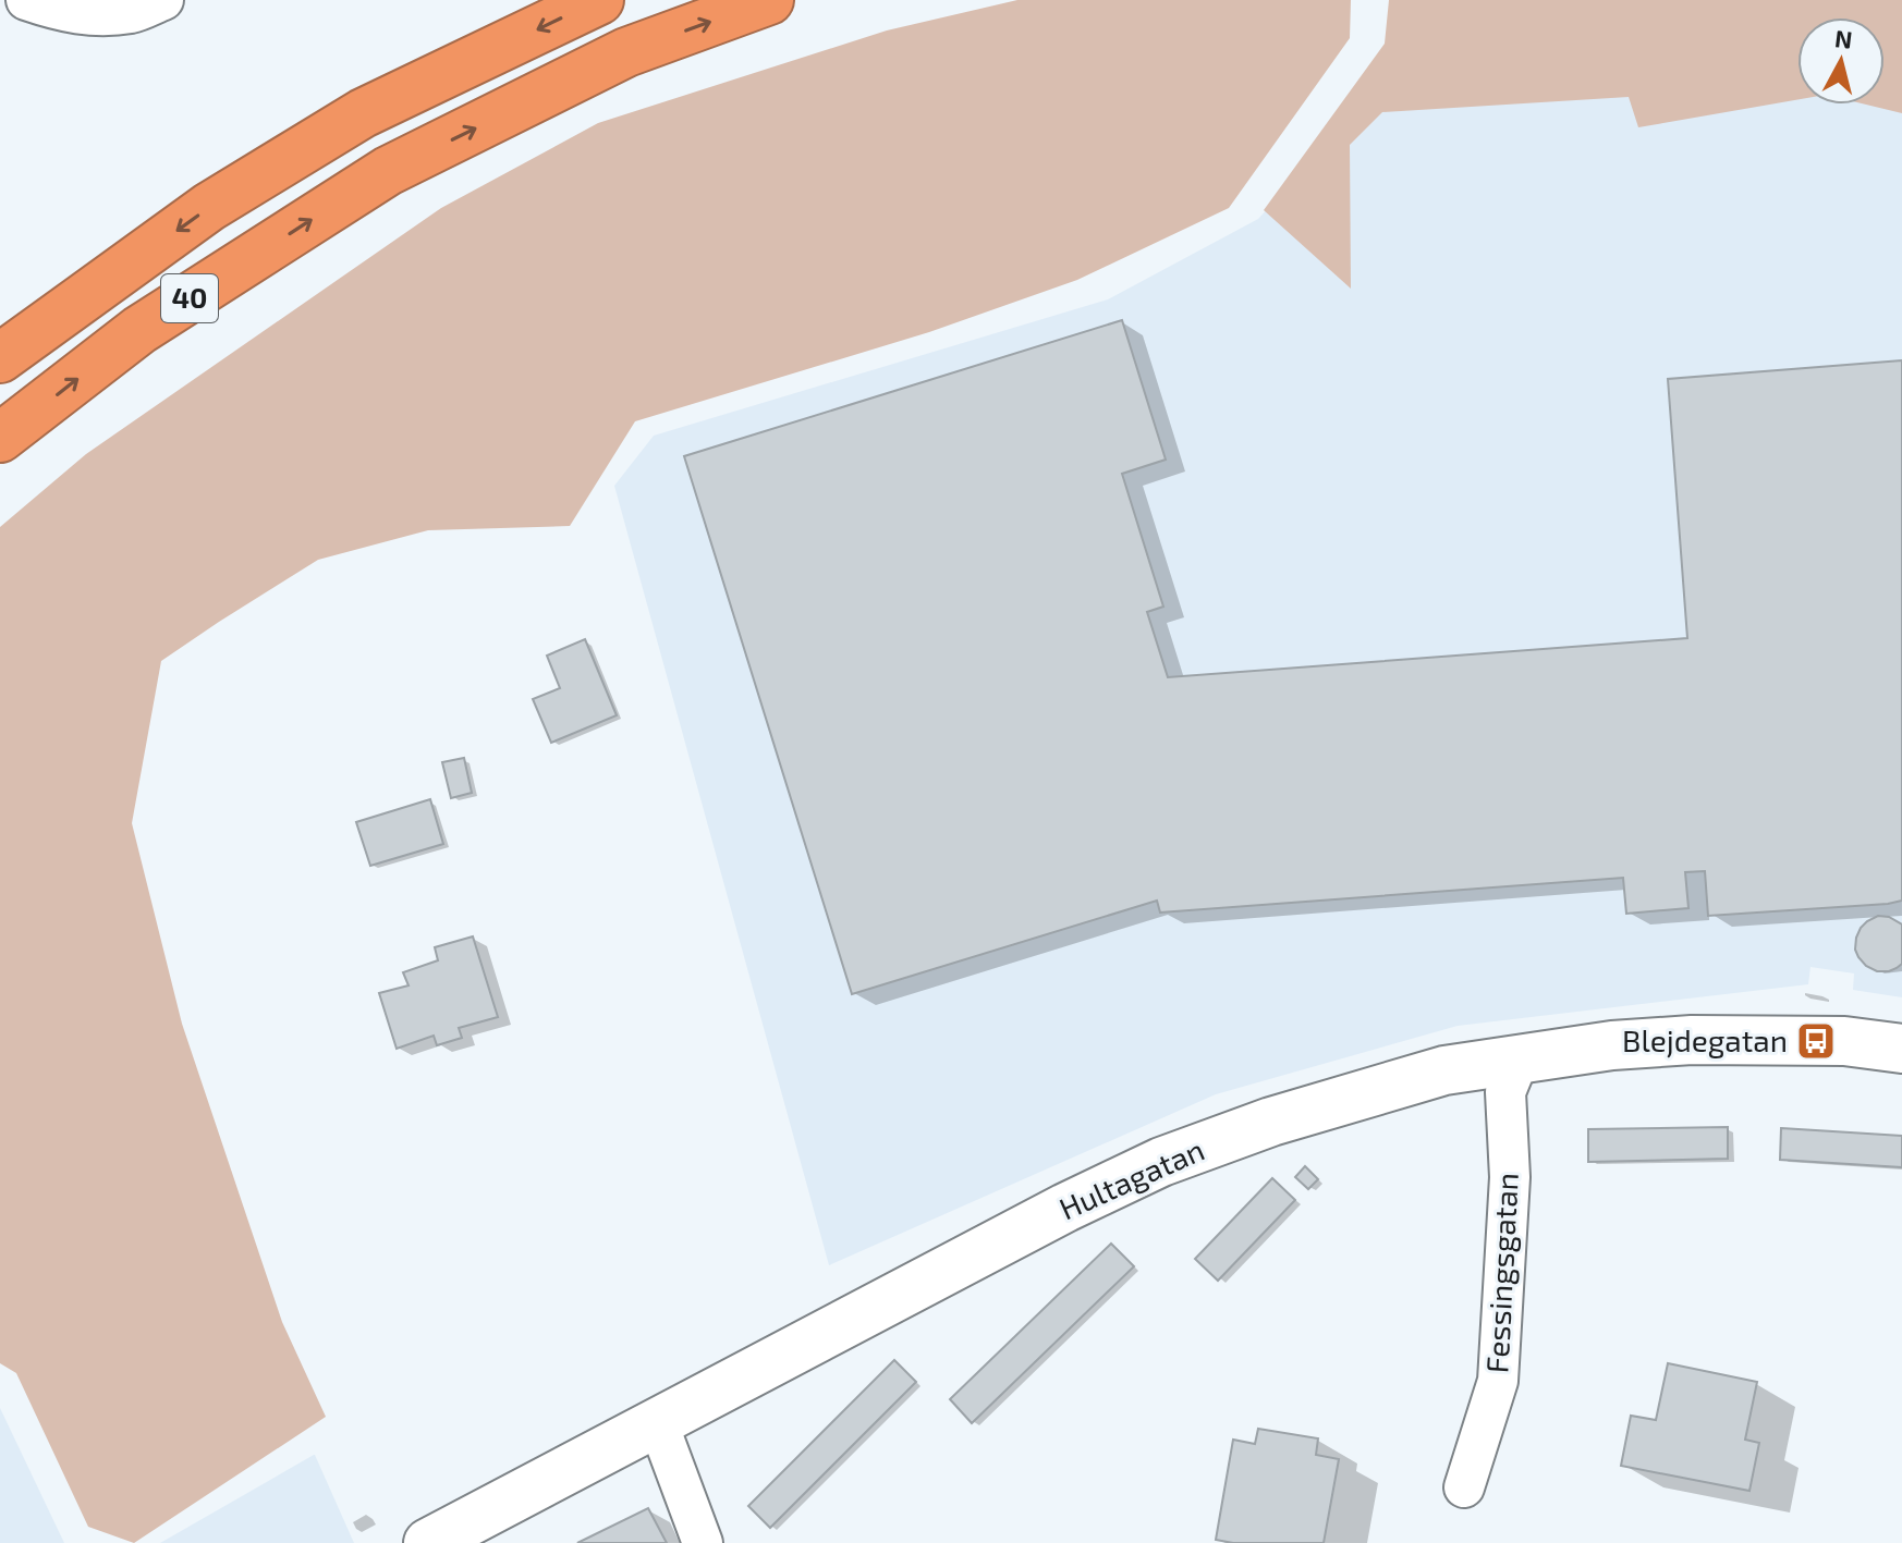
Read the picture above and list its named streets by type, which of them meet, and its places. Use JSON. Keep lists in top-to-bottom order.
{
  "streets": {
    "highway": ["40"],
    "street": ["Hultagatan", "Fessingsgatan"]
  },
  "crossings": [
    ["Hultagatan", "Fessingsgatan"]
  ],
  "places": {
    "bus stop": ["Blejdegatan"]
  },
  "north": "top"
}
